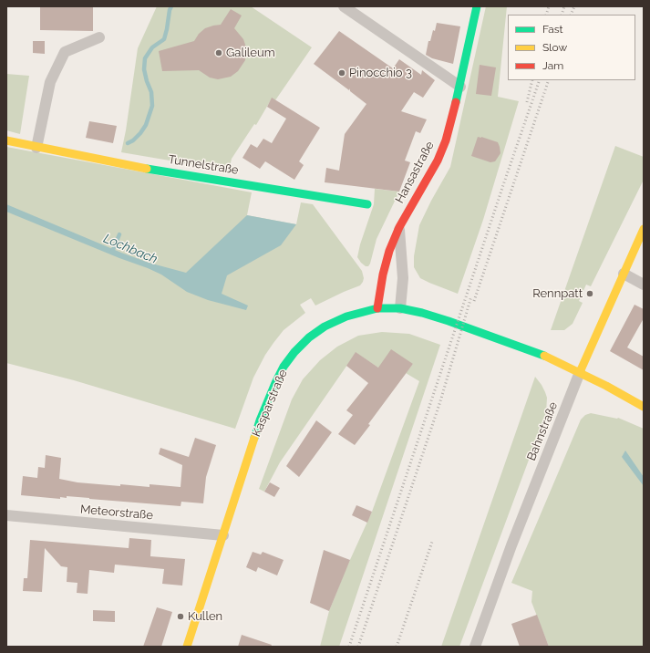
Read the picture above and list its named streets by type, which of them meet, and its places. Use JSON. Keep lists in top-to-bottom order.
{
  "streets": {
    "street": [
      "Tunnelstraße",
      "Hansastraße",
      "Kasparstraße",
      "Bahnstraße",
      "Meteorstraße"
    ]
  },
  "crossings": [
    ["Hansastraße", "Kasparstraße"],
    ["Kasparstraße", "Bahnstraße"],
    ["Kasparstraße", "Meteorstraße"]
  ],
  "water": ["Lochbach"],
  "places": [
    "Galileum",
    "Pinocchio 3",
    "Rennpatt",
    "Kullen"
  ],
  "legend": ["Fast", "Slow", "Jam"]
}
